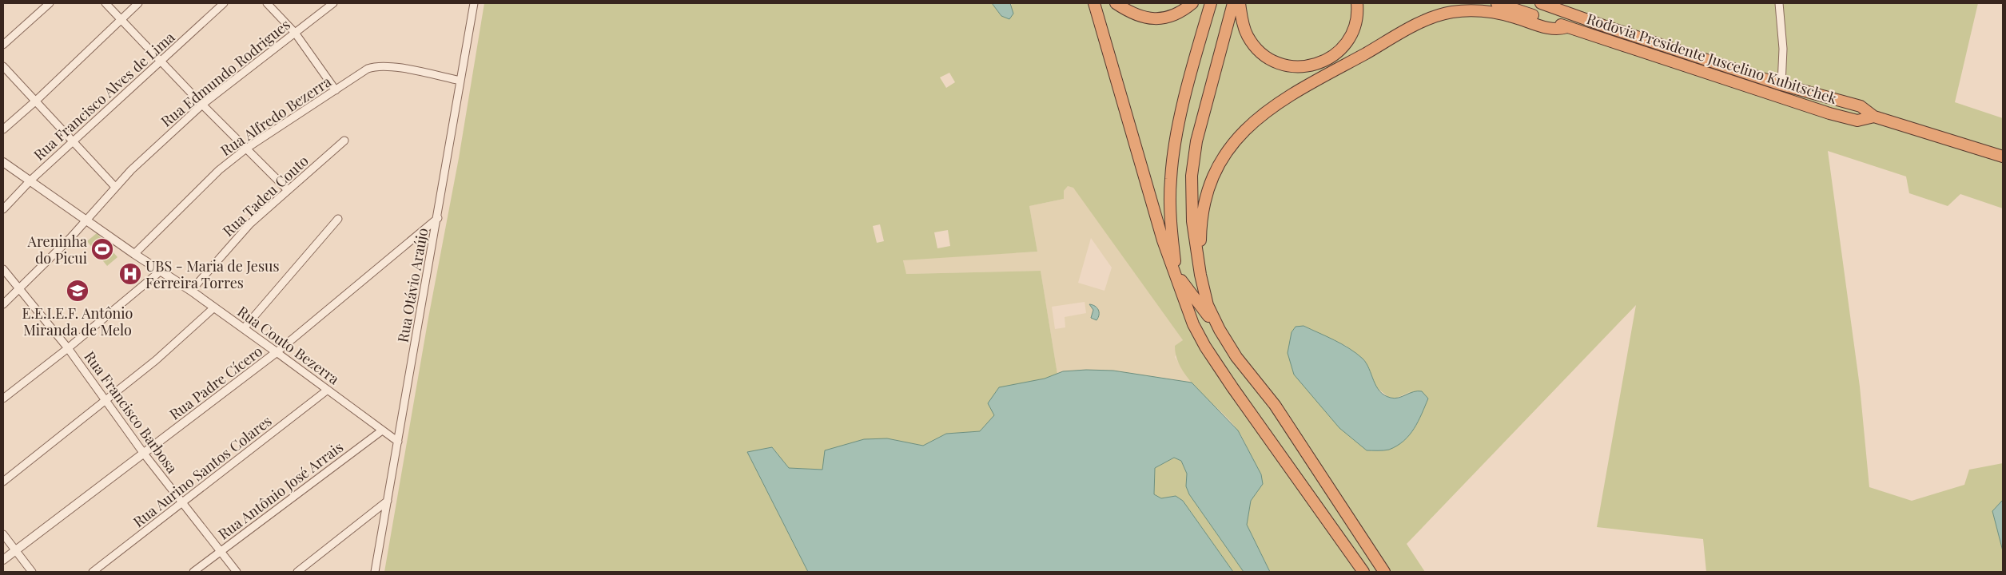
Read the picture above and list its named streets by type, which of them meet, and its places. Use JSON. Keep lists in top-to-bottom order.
{
  "streets": {
    "highway": ["Rodovia Presidente Juscelino Kubitschek"],
    "street": [
      "Rua Edmundo Rodrigues",
      "Rua Francisco Alves de Lima",
      "Rua Alfredo Bezerra",
      "Rua Tadeu Couto",
      "Rua Otávio Araújo",
      "Rua Couto Bezerra",
      "Rua Padre Cícero",
      "Rua Francisco Barbosa",
      "Rua Aurino Santos Colares",
      "Rua Antônio José Arrais"
    ]
  },
  "crossings": [
    ["Rua Edmundo Rodrigues", "Rua Couto Bezerra"],
    ["Rua Edmundo Rodrigues", "Rua Francisco Barbosa"],
    ["Rua Francisco Alves de Lima", "Rua Couto Bezerra"],
    ["Rua Alfredo Bezerra", "Rua Otávio Araújo"],
    ["Rua Alfredo Bezerra", "Rua Couto Bezerra"],
    ["Rua Tadeu Couto", "Rua Couto Bezerra"],
    ["Rua Otávio Araújo", "Rua Couto Bezerra"],
    ["Rua Otávio Araújo", "Rua Padre Cícero"],
    ["Rua Couto Bezerra", "Rua Padre Cícero"],
    ["Rua Couto Bezerra", "Rua Aurino Santos Colares"],
    ["Rua Couto Bezerra", "Rua Antônio José Arrais"],
    ["Rua Padre Cícero", "Rua Francisco Barbosa"],
    ["Rua Francisco Barbosa", "Rua Aurino Santos Colares"],
    ["Rua Francisco Barbosa", "Rua Antônio José Arrais"]
  ],
  "places": {
    "sports": ["Areninha do Picui"],
    "hospital": ["UBS - Maria de Jesus Ferreira Torres"],
    "school or university": ["E.E.I.E.F. Antônio Miranda de Melo"]
  }
}
